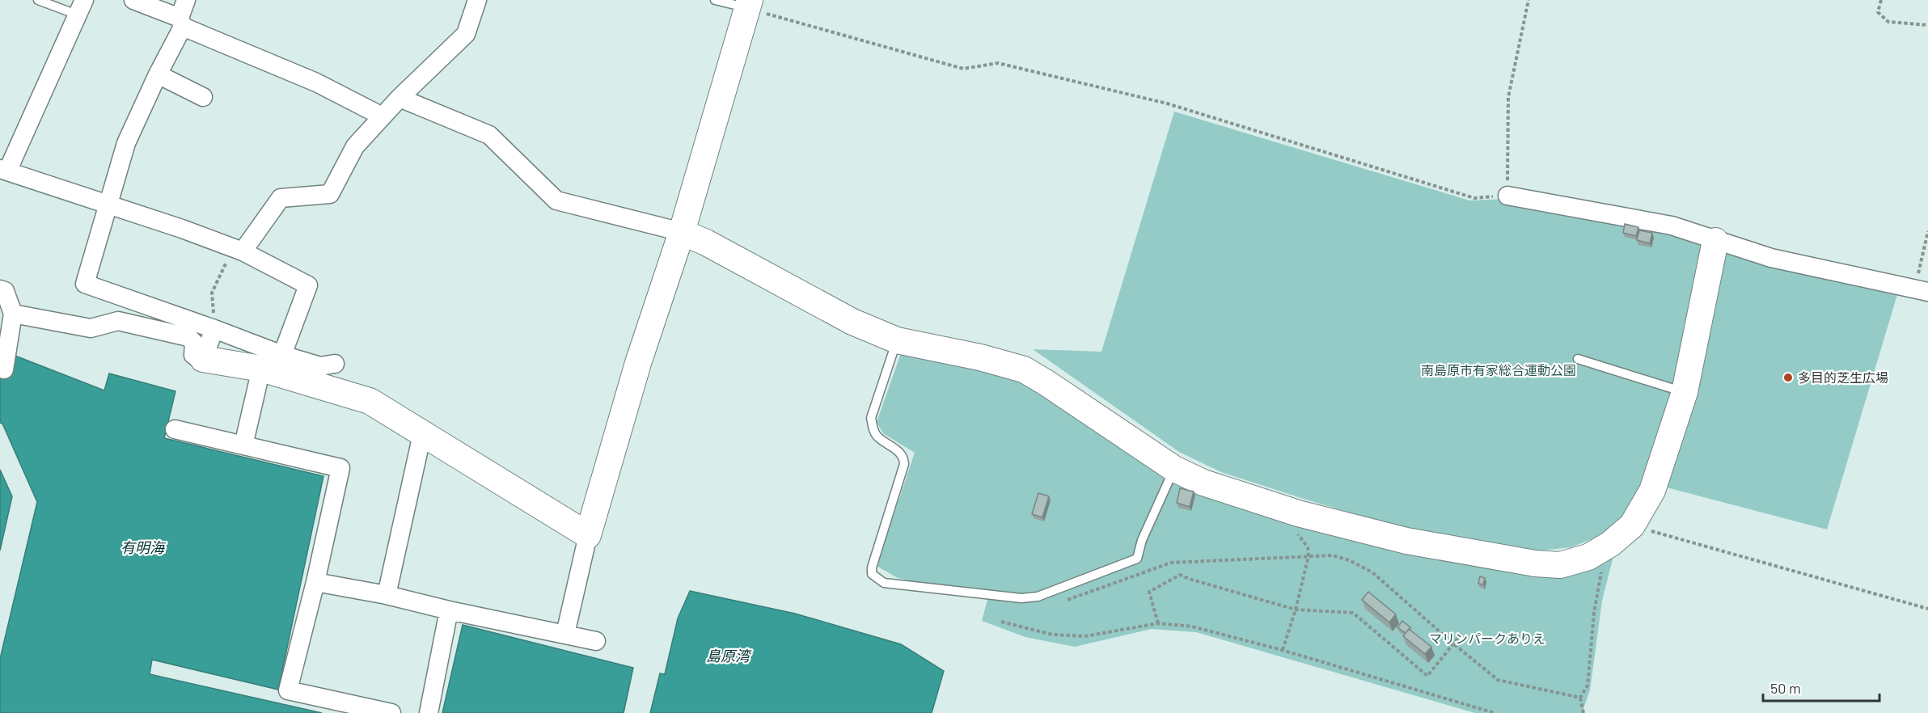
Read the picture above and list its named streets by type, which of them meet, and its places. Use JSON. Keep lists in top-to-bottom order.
{
  "water": ["有明海", "島原湾"],
  "parks": ["南島原市有家総合運動公園", "マリンパークありえ"],
  "places": ["多目的芝生広場"],
  "scale_bar": "50 m"
}
